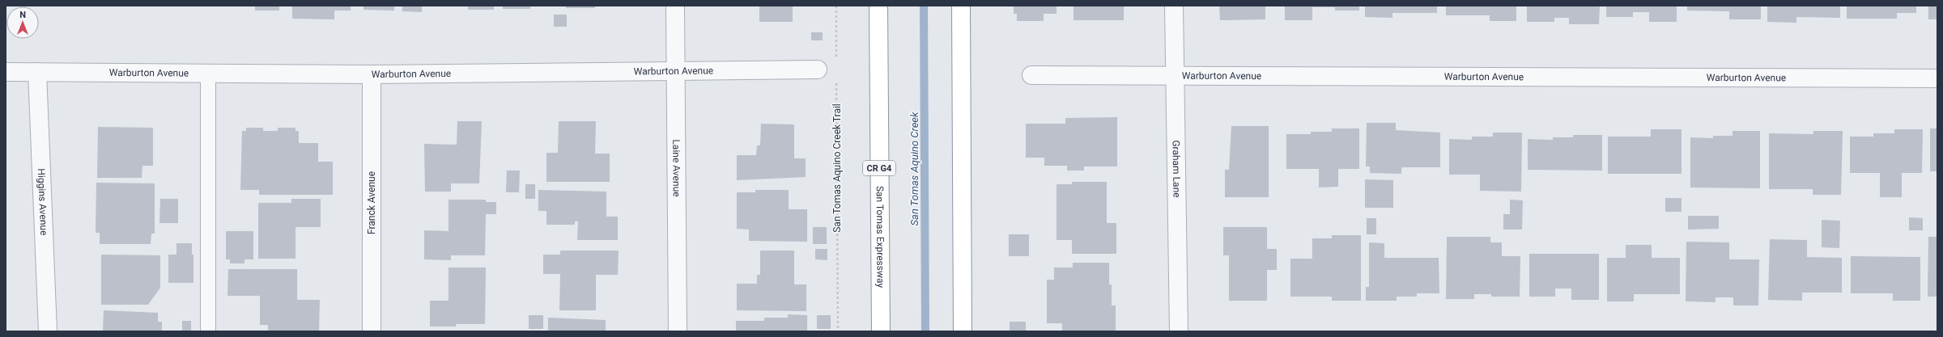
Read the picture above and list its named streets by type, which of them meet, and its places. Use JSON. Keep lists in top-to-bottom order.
{
  "streets": {
    "highway": ["CR G4", "San Tomas Expressway"],
    "street": [
      "Warburton Avenue",
      "Laine Avenue",
      "Graham Lane",
      "Higgins Avenue",
      "Franck Avenue"
    ],
    "path": ["San Tomas Aquino Creek Trail"]
  },
  "crossings": [
    ["Warburton Avenue", "Laine Avenue"],
    ["Warburton Avenue", "Graham Lane"],
    ["Warburton Avenue", "Higgins Avenue"],
    ["Warburton Avenue", "Franck Avenue"]
  ],
  "water": ["San Tomas Aquino Creek"],
  "north": "top"
}
